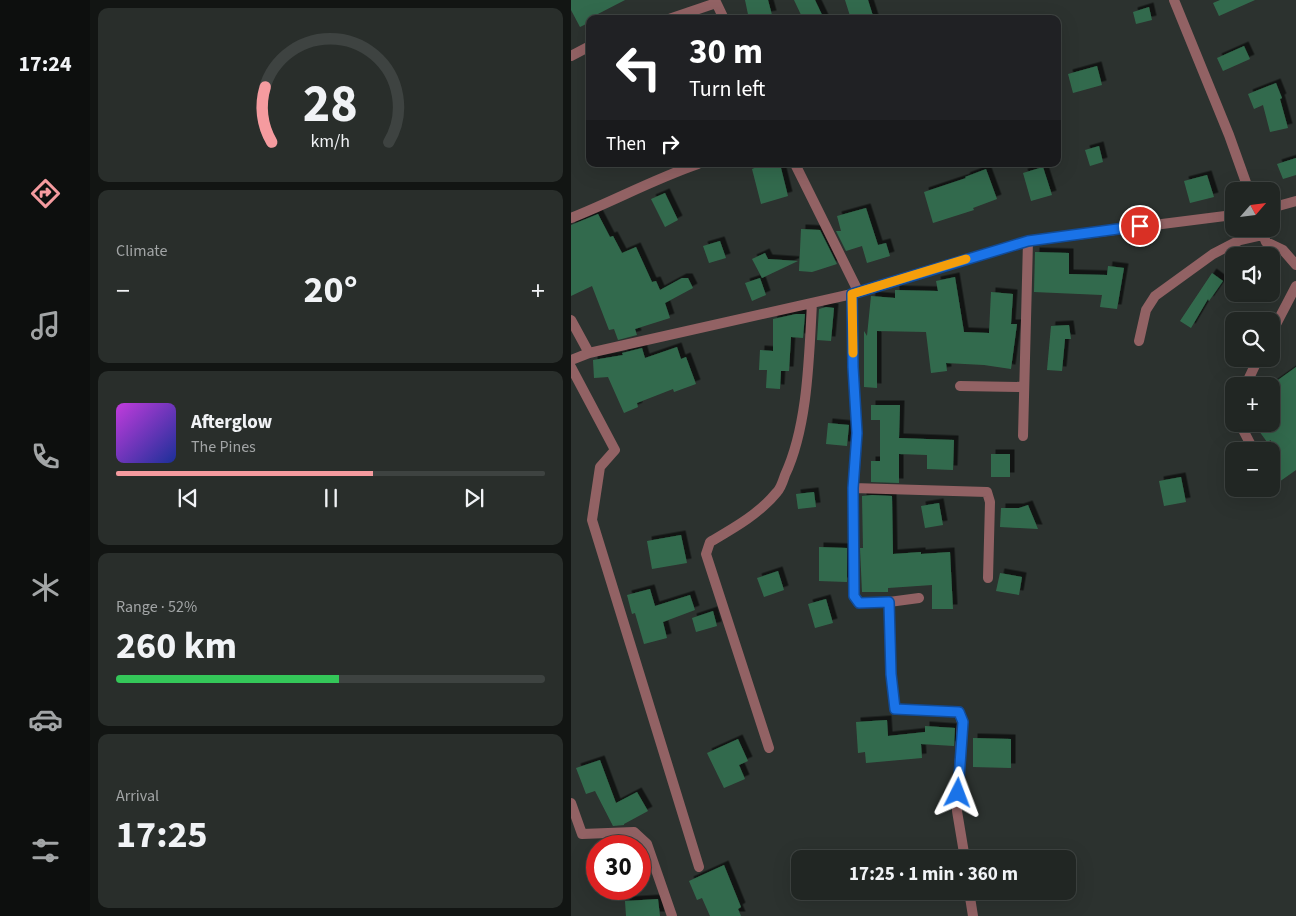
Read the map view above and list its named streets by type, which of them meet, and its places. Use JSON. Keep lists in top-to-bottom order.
{
  "north": "top right",
  "page": {
    "tabs": "17:24",
    "turn": ["30 m", "Turn left"],
    "then": "Then",
    "map_buttons": ["+", "−"],
    "tile": [
      "Climate",
      ["Range · 52%", "260 km"],
      ["Arrival", "17:25"]
    ],
    "heat": ["−", "20°", "+"],
    "song": ["Afterglow", "The Pines"],
    "limit": "30",
    "trip": "17:25 · 1 min · 360 m",
    "gauge": ["28", "km/h"]
  }
}
